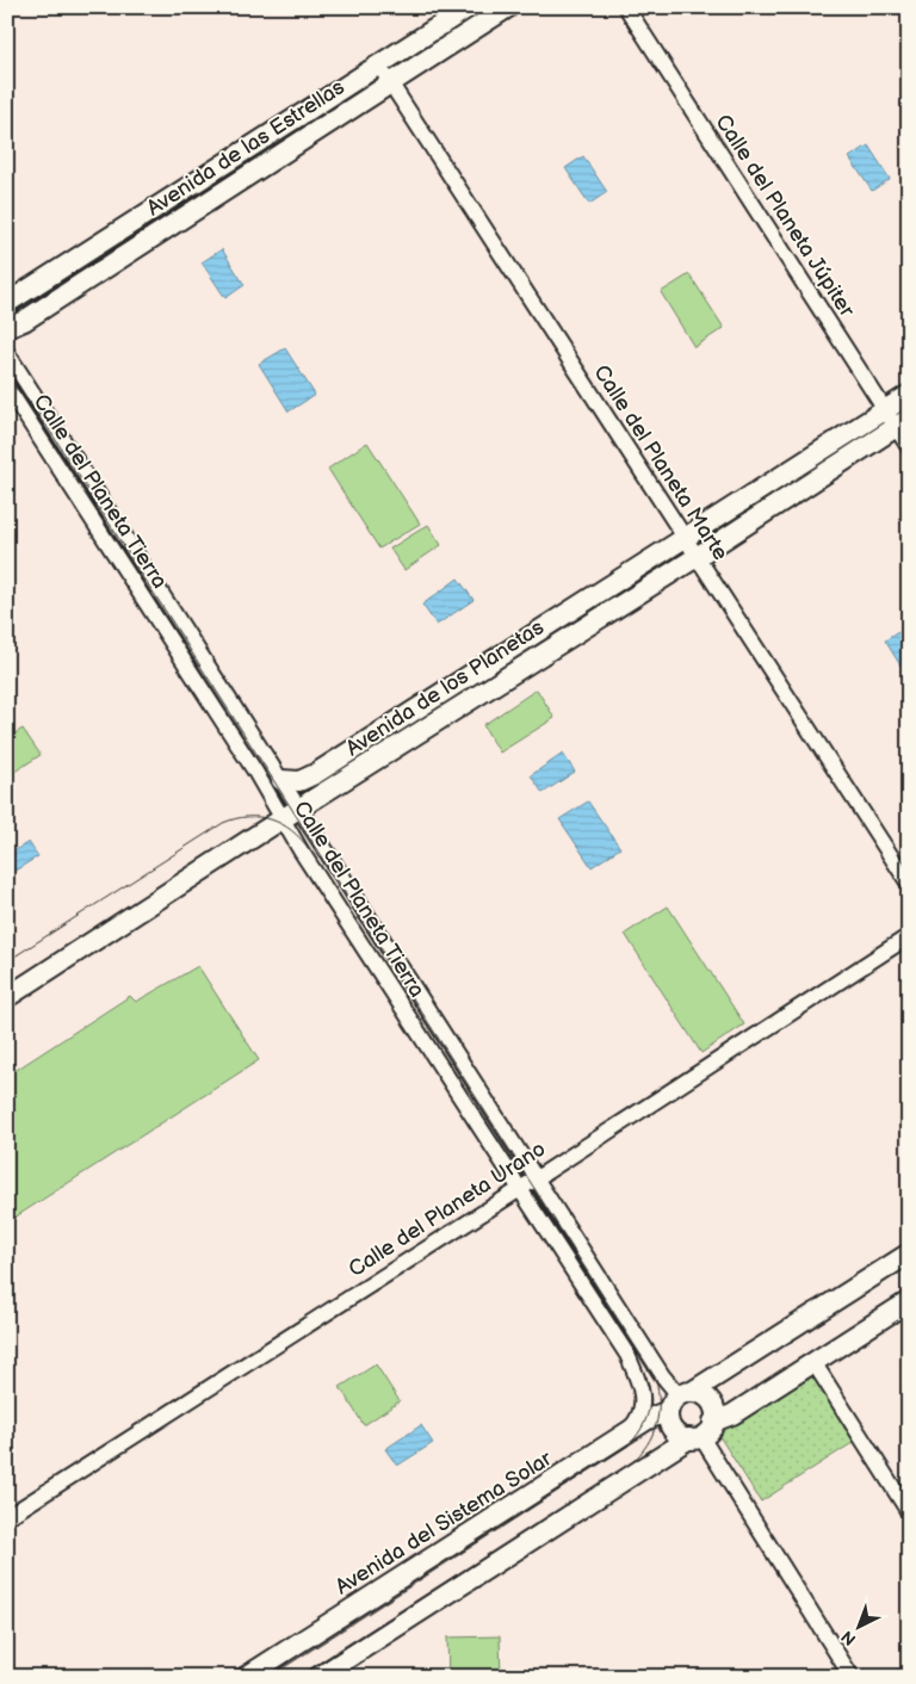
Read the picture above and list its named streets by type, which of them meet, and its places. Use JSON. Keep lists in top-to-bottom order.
{
  "streets": {
    "street": [
      "Avenida de las Estrellas",
      "Calle del Planeta Júpiter",
      "Calle del Planeta Marte",
      "Calle del Planeta Tierra",
      "Avenida de los Planetas",
      "Calle del Planeta Urano",
      "Avenida del Sistema Solar"
    ]
  },
  "crossings": [
    ["Avenida de las Estrellas", "Calle del Planeta Marte"],
    ["Calle del Planeta Júpiter", "Avenida de los Planetas"],
    ["Calle del Planeta Marte", "Avenida de los Planetas"],
    ["Calle del Planeta Tierra", "Avenida de los Planetas"],
    ["Calle del Planeta Tierra", "Calle del Planeta Urano"],
    ["Calle del Planeta Tierra", "Avenida del Sistema Solar"]
  ],
  "north": "bottom left"
}
